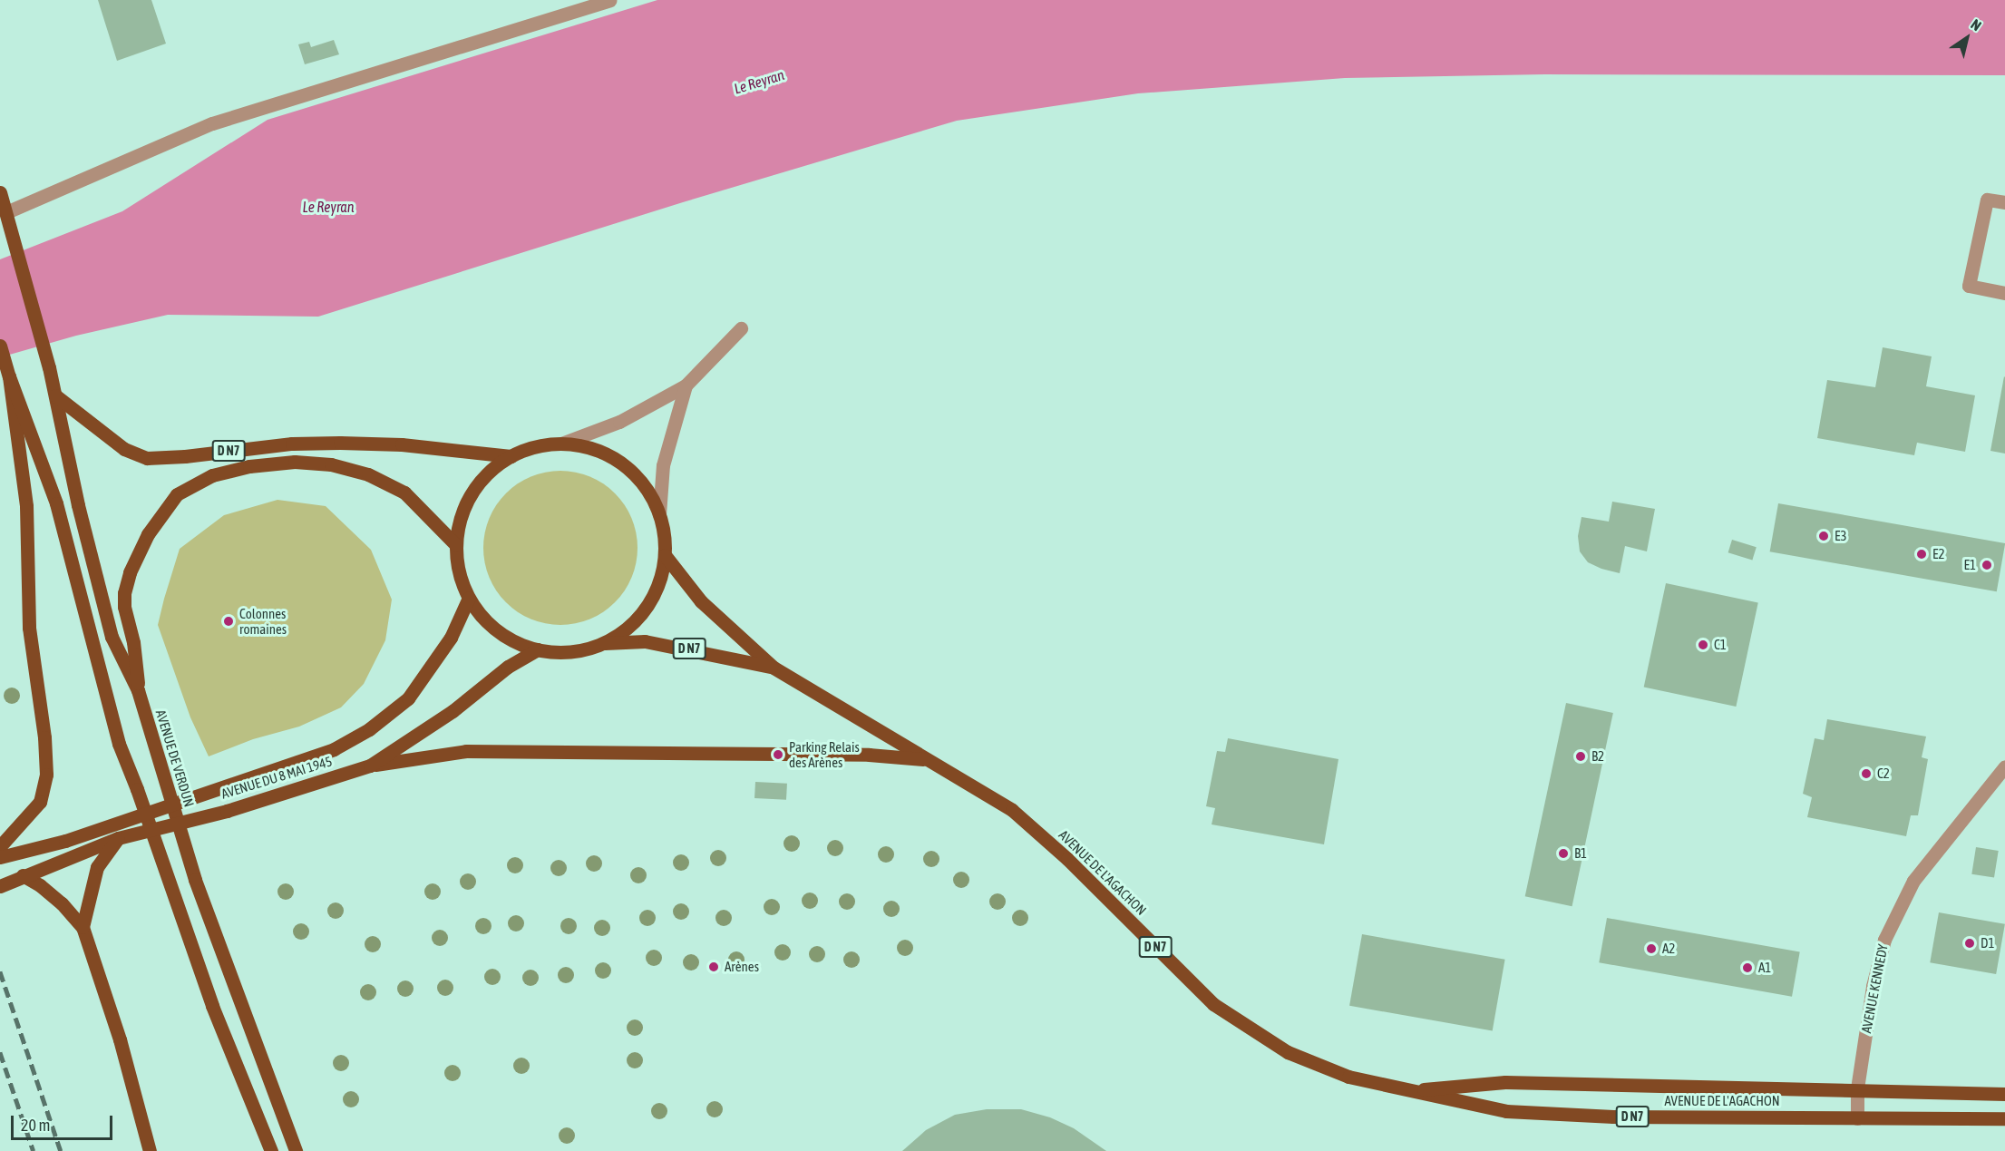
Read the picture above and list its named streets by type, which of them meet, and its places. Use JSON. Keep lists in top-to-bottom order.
{
  "streets": {
    "main road": [
      "D N7",
      "AVENUE DE VERDUN",
      "AVENUE DU 8 MAI 1945",
      "AVENUE DE L'AGACHON"
    ],
    "street": ["AVENUE KENNEDY"]
  },
  "crossings": [
    ["D N7", "AVENUE DE VERDUN"],
    ["D N7", "AVENUE DE L'AGACHON"],
    ["AVENUE DE L'AGACHON", "AVENUE KENNEDY"]
  ],
  "water": ["Le Reyran"],
  "places": [
    "E3",
    "E2",
    "E1",
    "Colonnes romaines",
    "C1",
    "Parking Relais des Arènes",
    "B2",
    "C2",
    "B1",
    "D1",
    "A2",
    "Arènes",
    "A1"
  ],
  "scale_bar": "20 m",
  "north": "top right"
}
